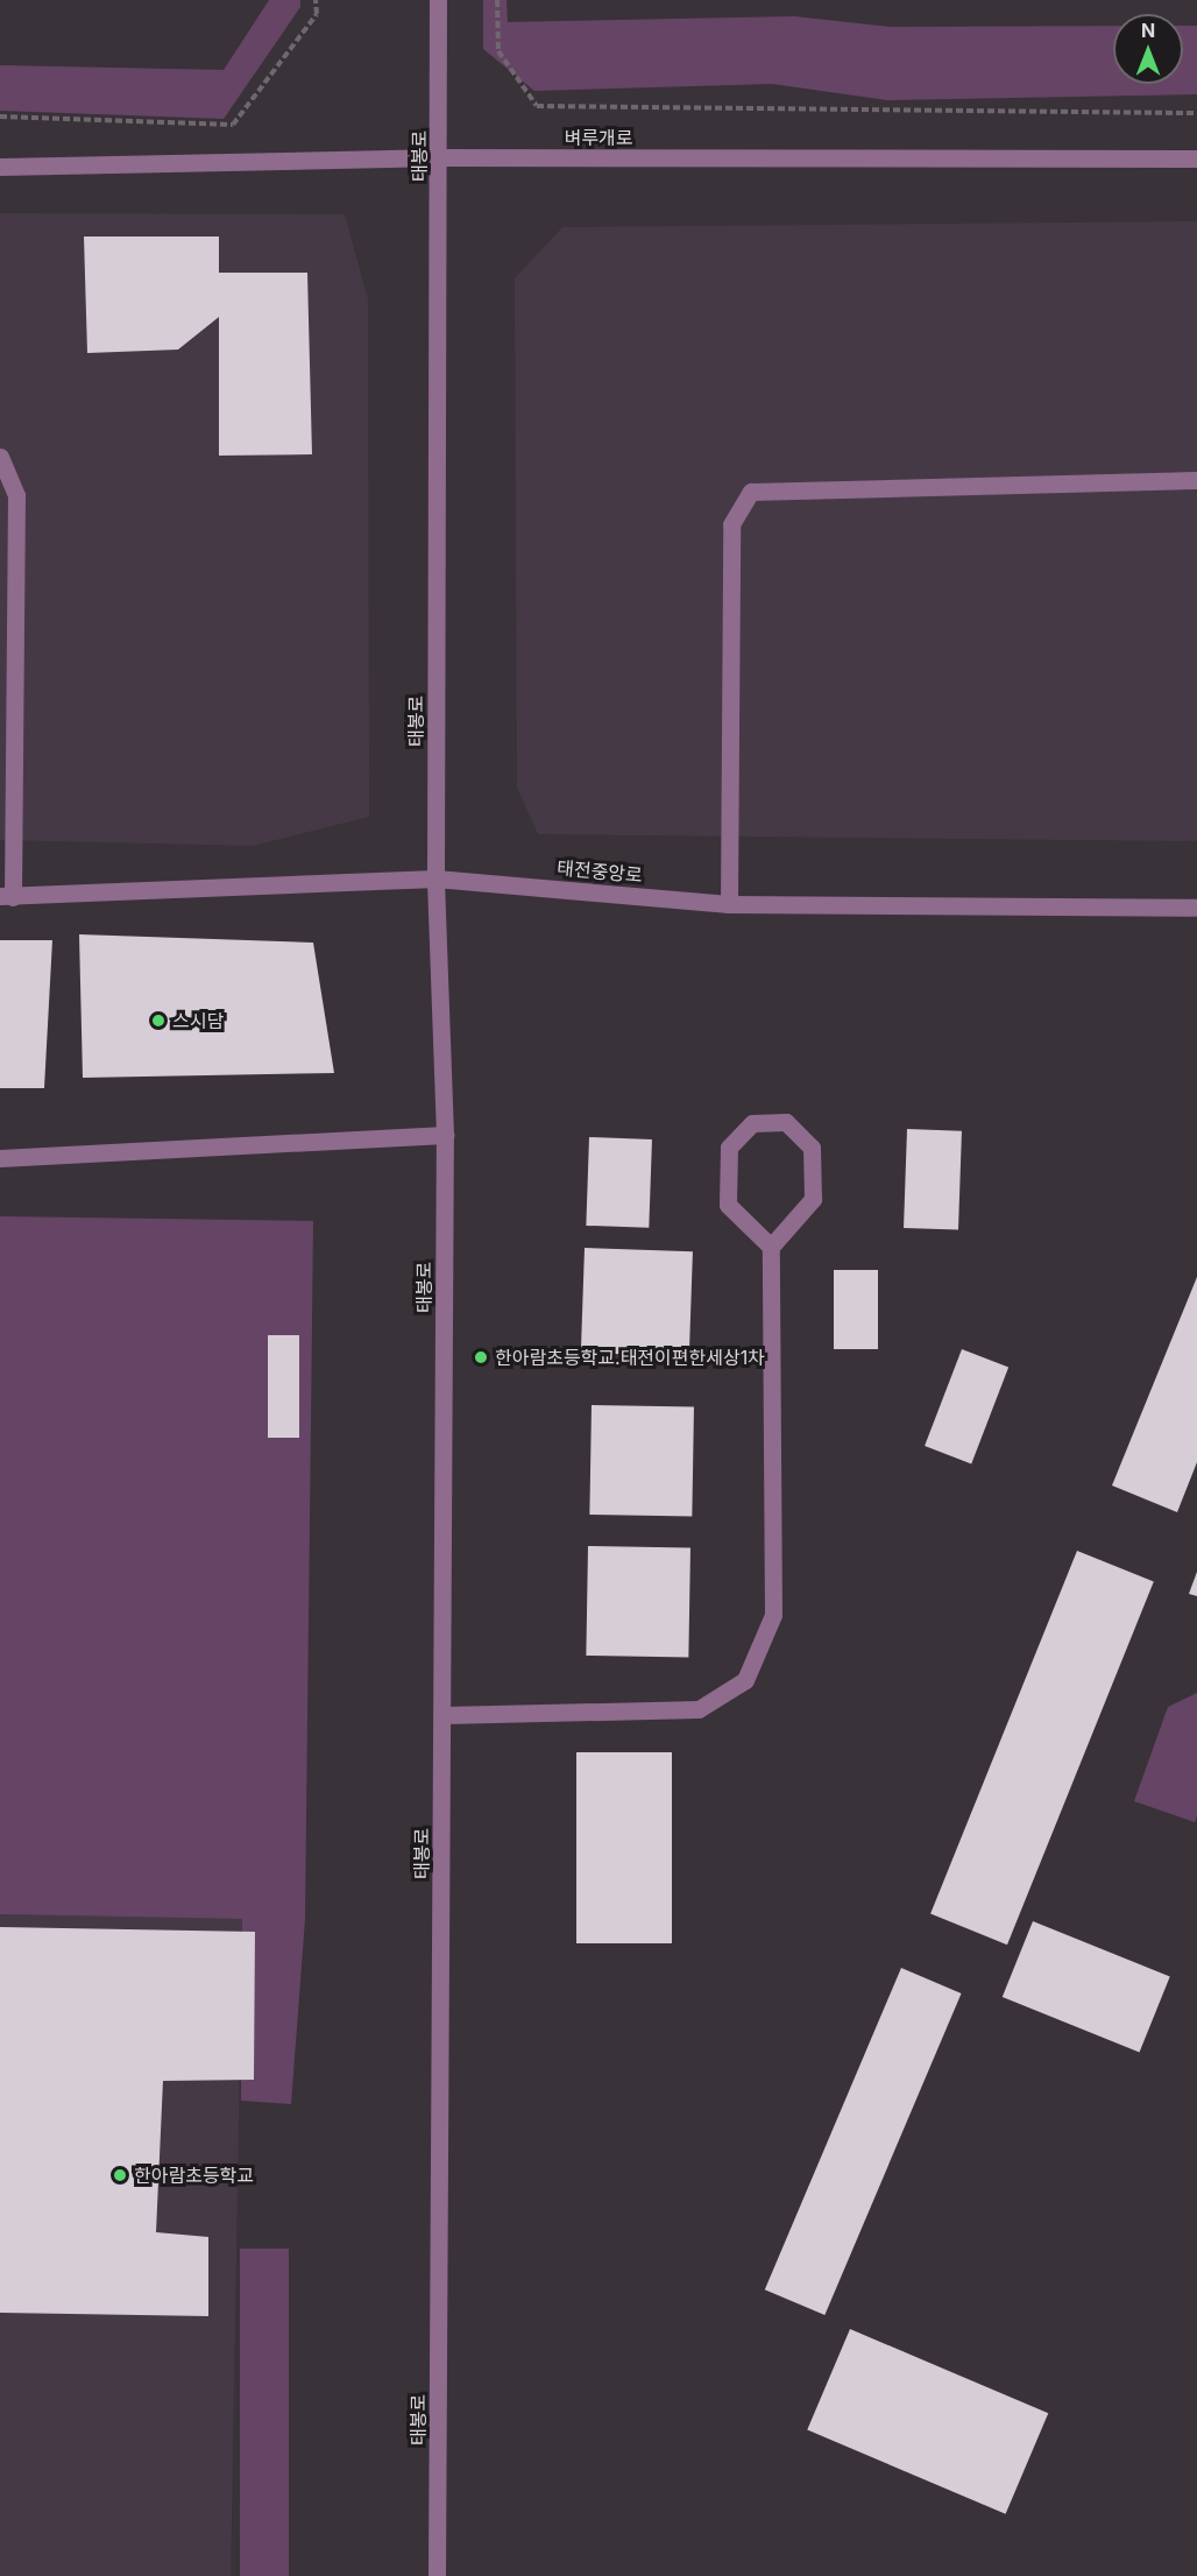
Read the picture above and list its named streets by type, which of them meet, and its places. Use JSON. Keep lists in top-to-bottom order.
{
  "streets": {
    "street": ["벼루개로", "태봉로", "태전중앙로"]
  },
  "crossings": [
    ["벼루개로", "태봉로"],
    ["태봉로", "태전중앙로"]
  ],
  "places": ["스시담", "한아람초등학교.태전이편한세상1차", "한아람초등학교"],
  "north": "top"
}
